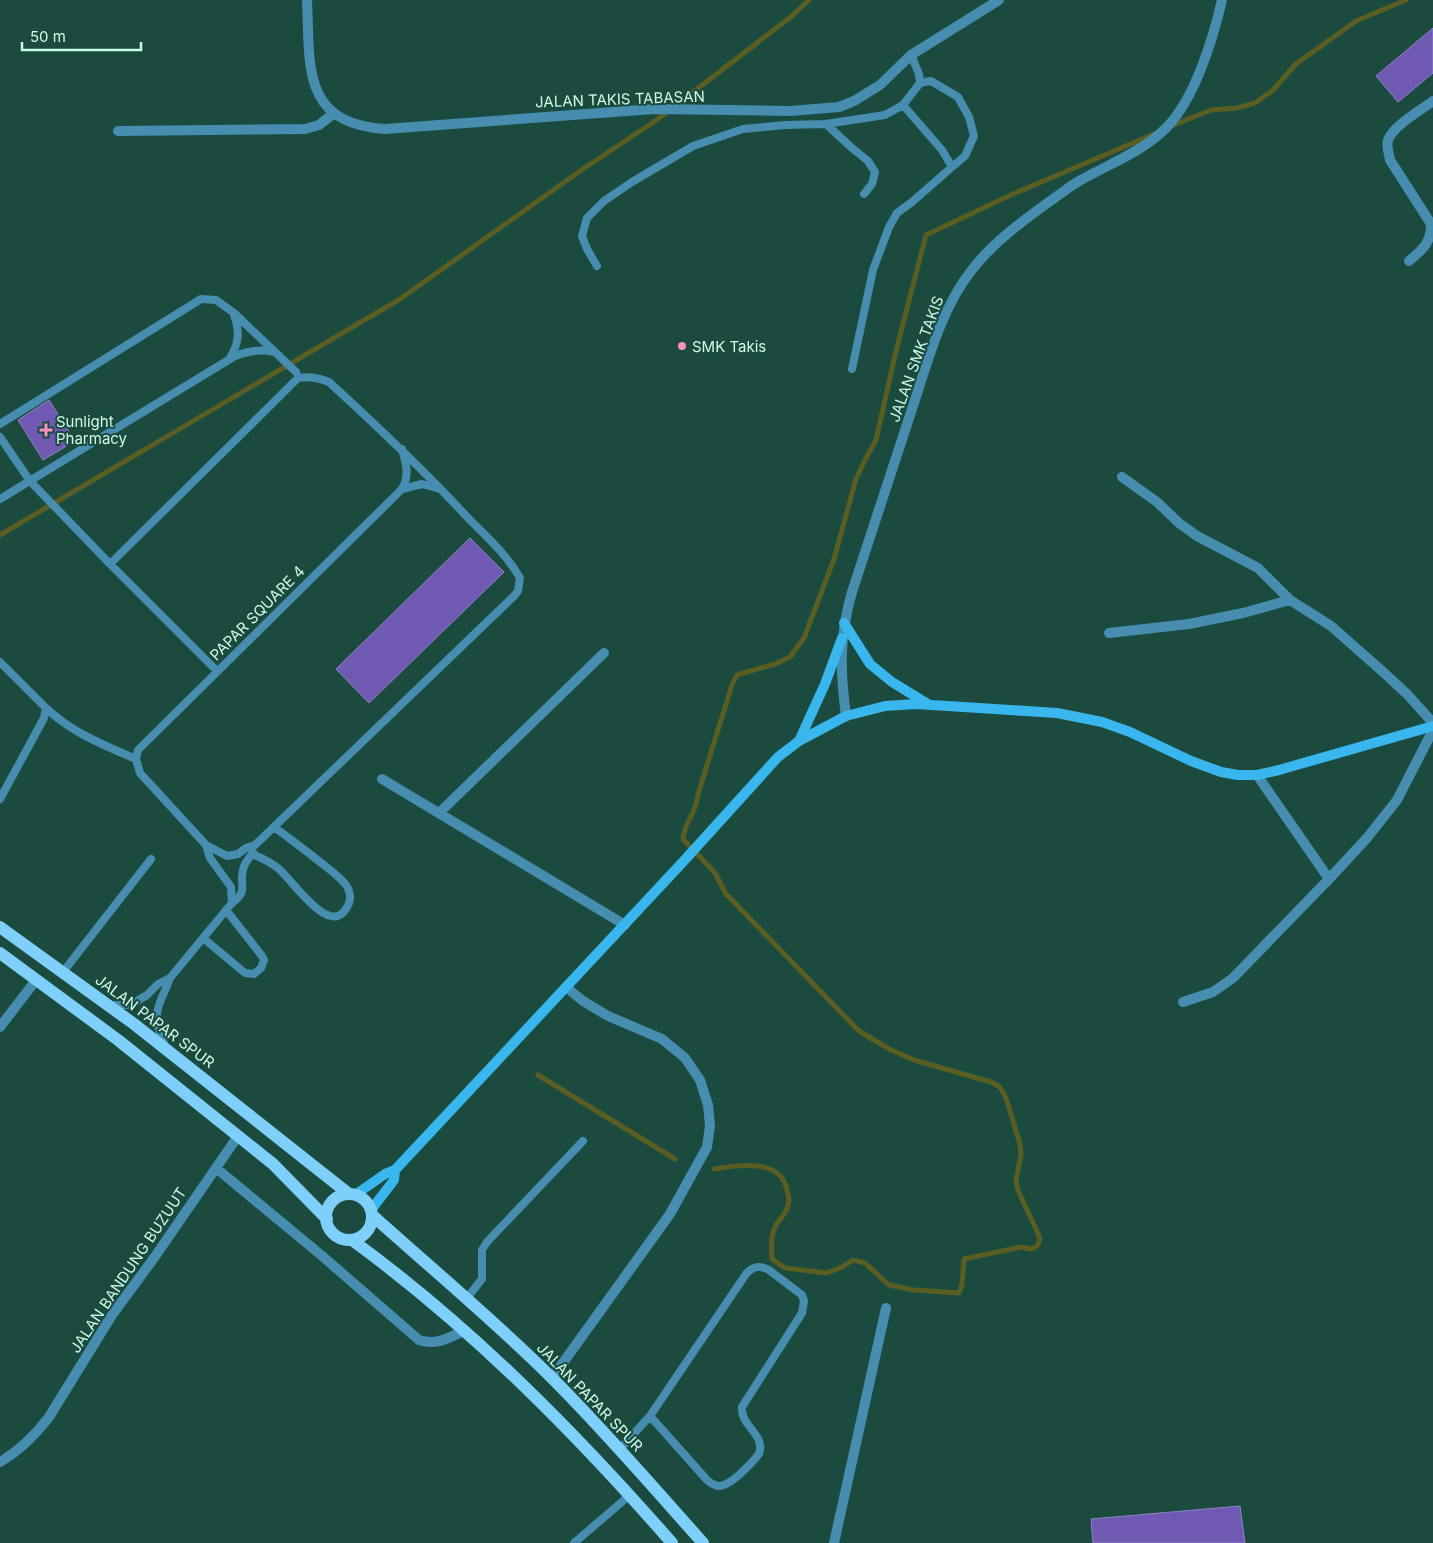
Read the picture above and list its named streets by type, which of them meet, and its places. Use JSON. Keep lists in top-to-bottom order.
{
  "streets": {
    "main road": ["JALAN PAPAR SPUR"],
    "street": ["JALAN TAKIS TABASAN", "JALAN SMK TAKIS", "JALAN BANDUNG BUZUUT"],
    "lane": ["PAPAR SQUARE 4"]
  },
  "places": {
    "other": ["SMK Takis"],
    "health": ["Sunlight Pharmacy"]
  },
  "scale_bar": "50 m"
}
